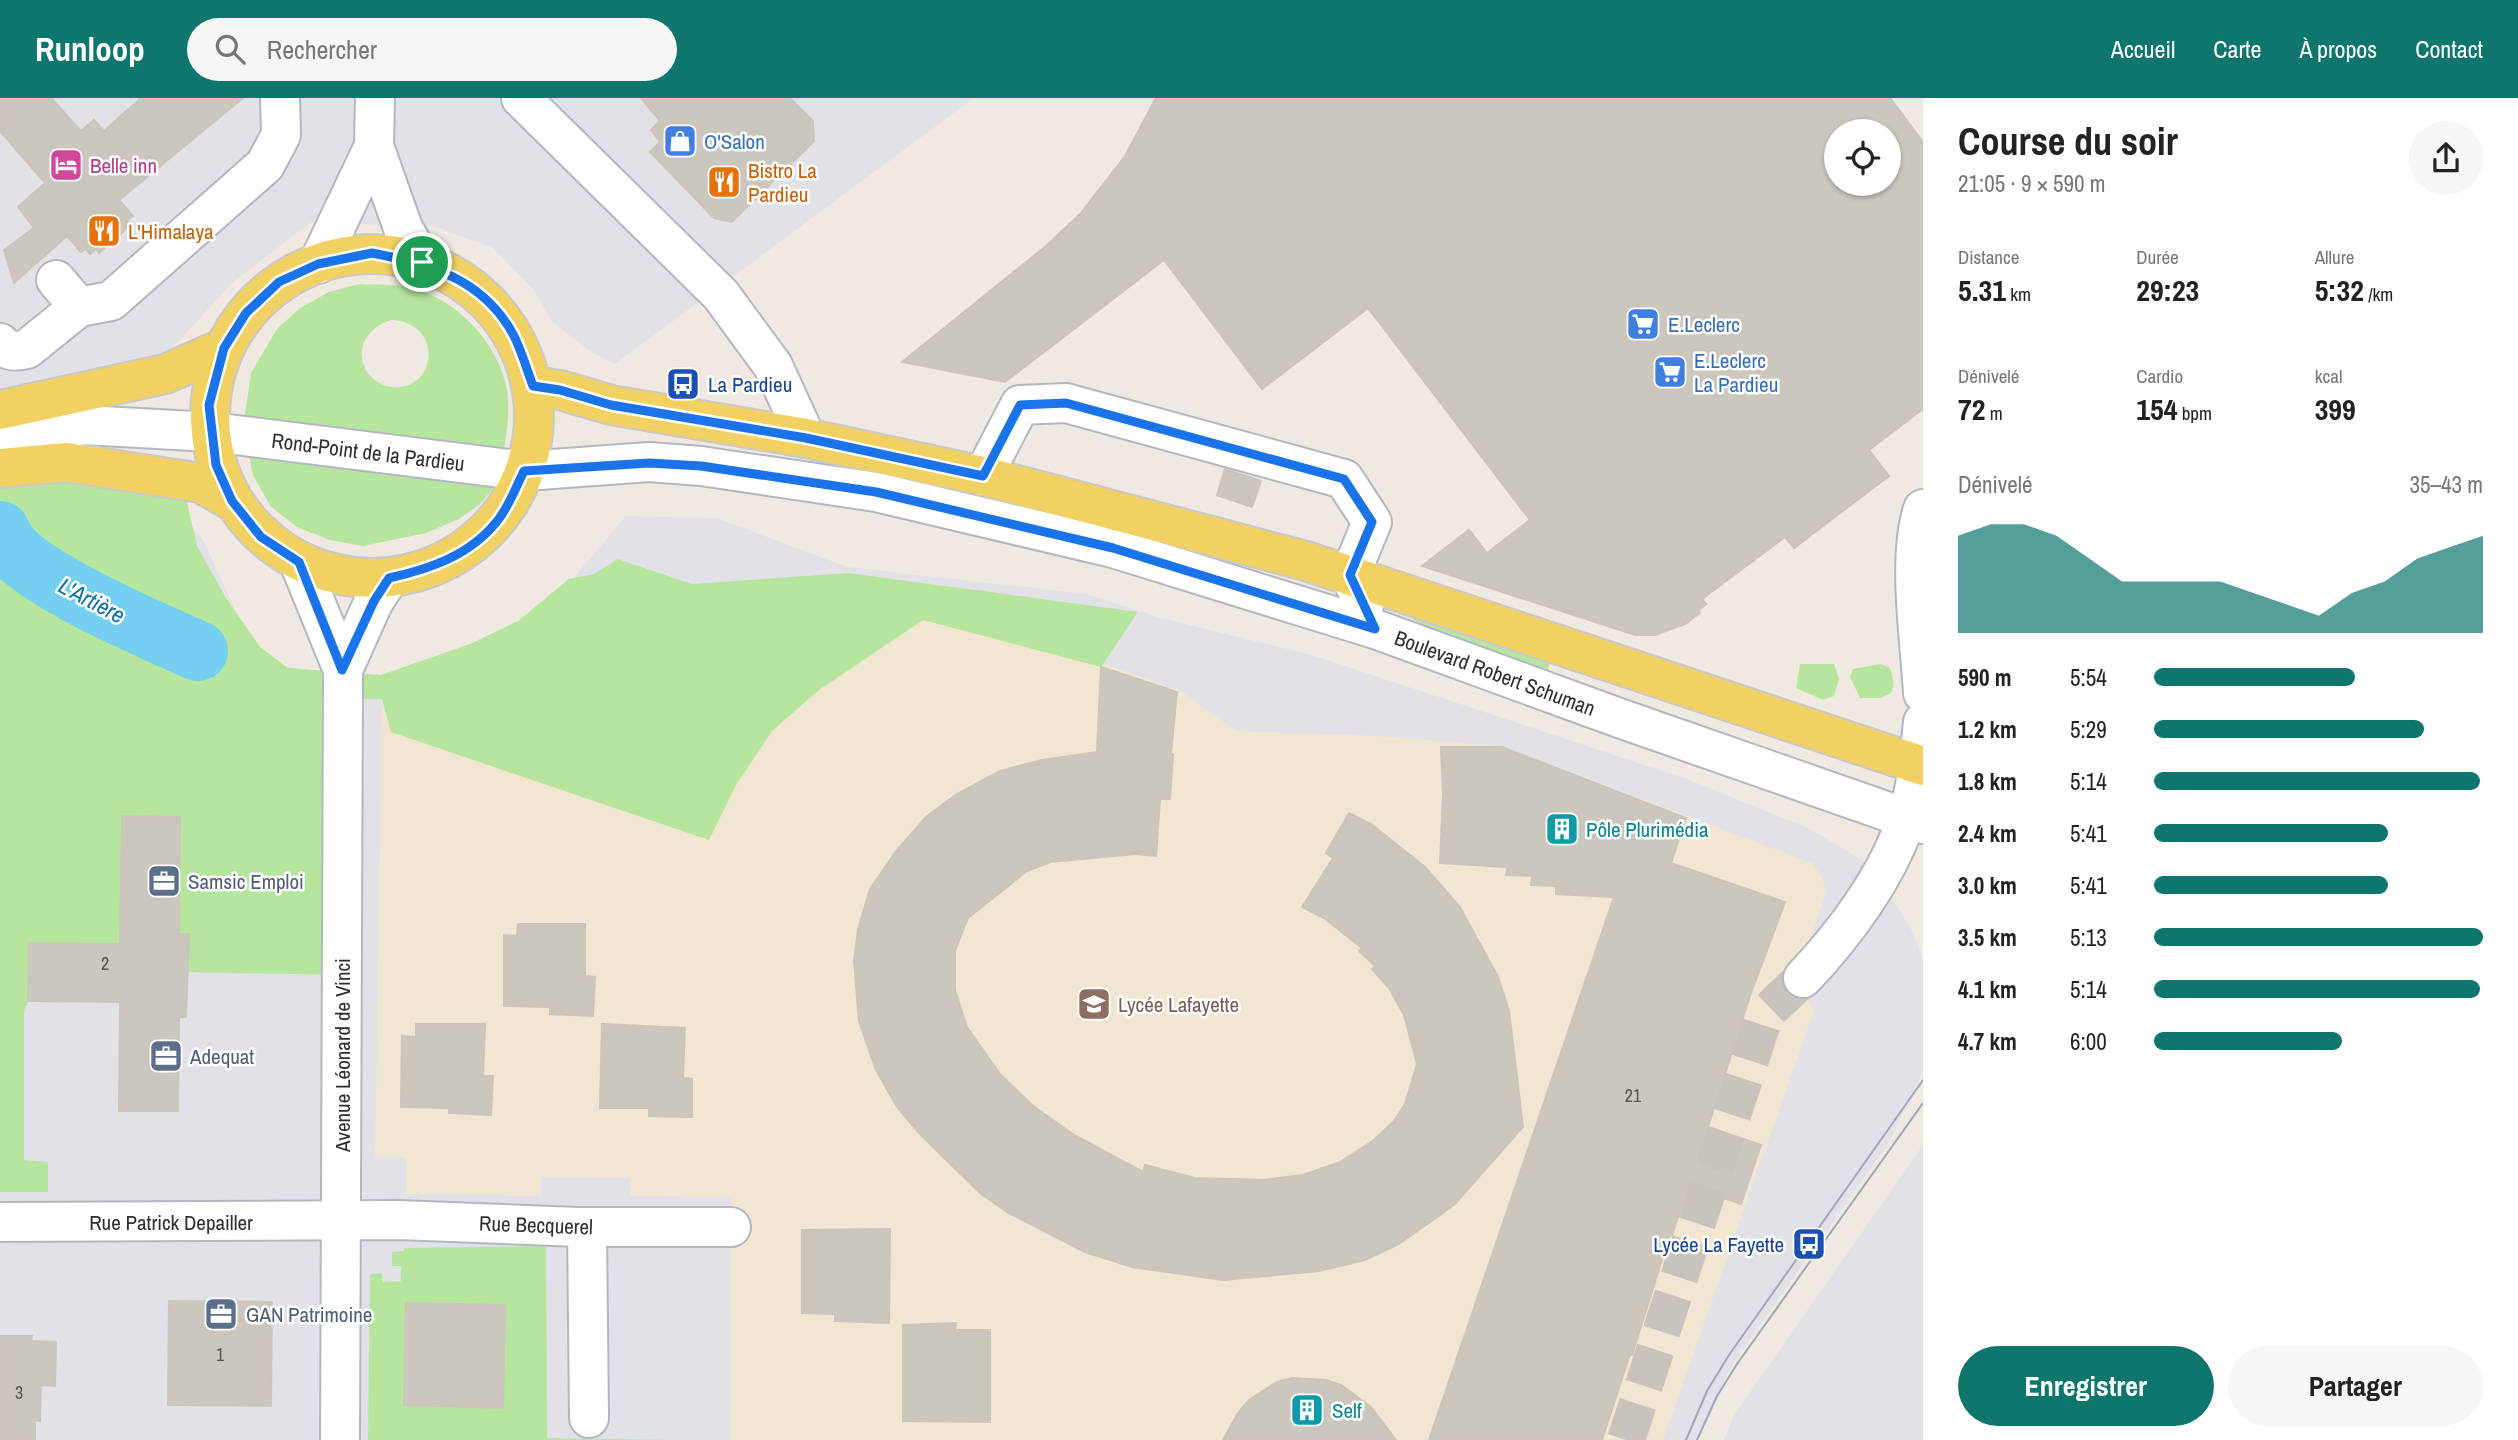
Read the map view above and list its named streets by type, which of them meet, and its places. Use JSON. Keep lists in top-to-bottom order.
{
  "streets": {
    "street": [
      "Rond-Point de la Pardieu",
      "Boulevard Robert Schuman",
      "Avenue Léonard de Vinci",
      "Rue Patrick Depailler",
      "Rue Becquerel"
    ]
  },
  "crossings": [
    ["Rond-Point de la Pardieu", "Boulevard Robert Schuman"],
    ["Avenue Léonard de Vinci", "Rue Patrick Depailler"],
    ["Avenue Léonard de Vinci", "Rue Becquerel"],
    ["Rue Patrick Depailler", "Rue Becquerel"]
  ],
  "water": ["L'Artière"],
  "places": {
    "shop": ["O'Salon"],
    "hotel": ["Belle inn"],
    "restaurant": ["Bistro La Pardieu", "L'Himalaya"],
    "supermarket": ["E.Leclerc", "E.Leclerc La Pardieu"],
    "bus stop": ["La Pardieu", "Lycée La Fayette"],
    "building": ["Pôle Plurimédia", "Self"],
    "office": ["Samsic Emploi", "Adequat", "GAN Patrimoine"],
    "school or university": ["Lycée Lafayette"]
  },
  "house_numbers": [
    "2",
    "21",
    "1",
    "3"
  ],
  "page": {
    "header": "Runloop",
    "search": "Rechercher",
    "nav": [
      "Accueil",
      "Carte",
      "À propos",
      "Contact"
    ],
    "heading": ["Course du soir", "21:05 · 9 × 590 m"],
    "stats": [
      ["Distance", "5.31 km"],
      ["Durée", "29:23"],
      ["Allure", "5:32 /km"],
      ["Dénivelé", "72 m"],
      ["Cardio", "154 bpm"],
      ["kcal", "399"]
    ],
    "chart": ["Dénivelé", "35–43 m"],
    "list": [
      {
        "name": "590 m",
        "note": "5:54"
      },
      {
        "name": "1.2 km",
        "note": "5:29"
      },
      {
        "name": "1.8 km",
        "note": "5:14"
      },
      {
        "name": "2.4 km",
        "note": "5:41"
      },
      {
        "name": "3.0 km",
        "note": "5:41"
      },
      {
        "name": "3.5 km",
        "note": "5:13"
      },
      {
        "name": "4.1 km",
        "note": "5:14"
      },
      {
        "name": "4.7 km",
        "note": "6:00"
      }
    ],
    "buttons": ["Enregistrer", "Partager"]
  }
}
